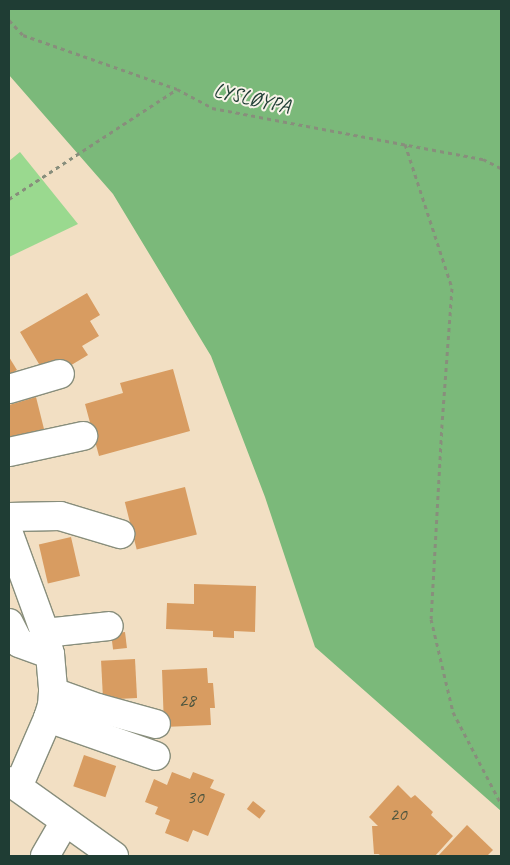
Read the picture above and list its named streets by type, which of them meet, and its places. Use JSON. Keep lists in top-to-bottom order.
{
  "streets": {
    "path": ["LYSLØYPA"]
  },
  "house_numbers": ["28", "30", "20"]
}
